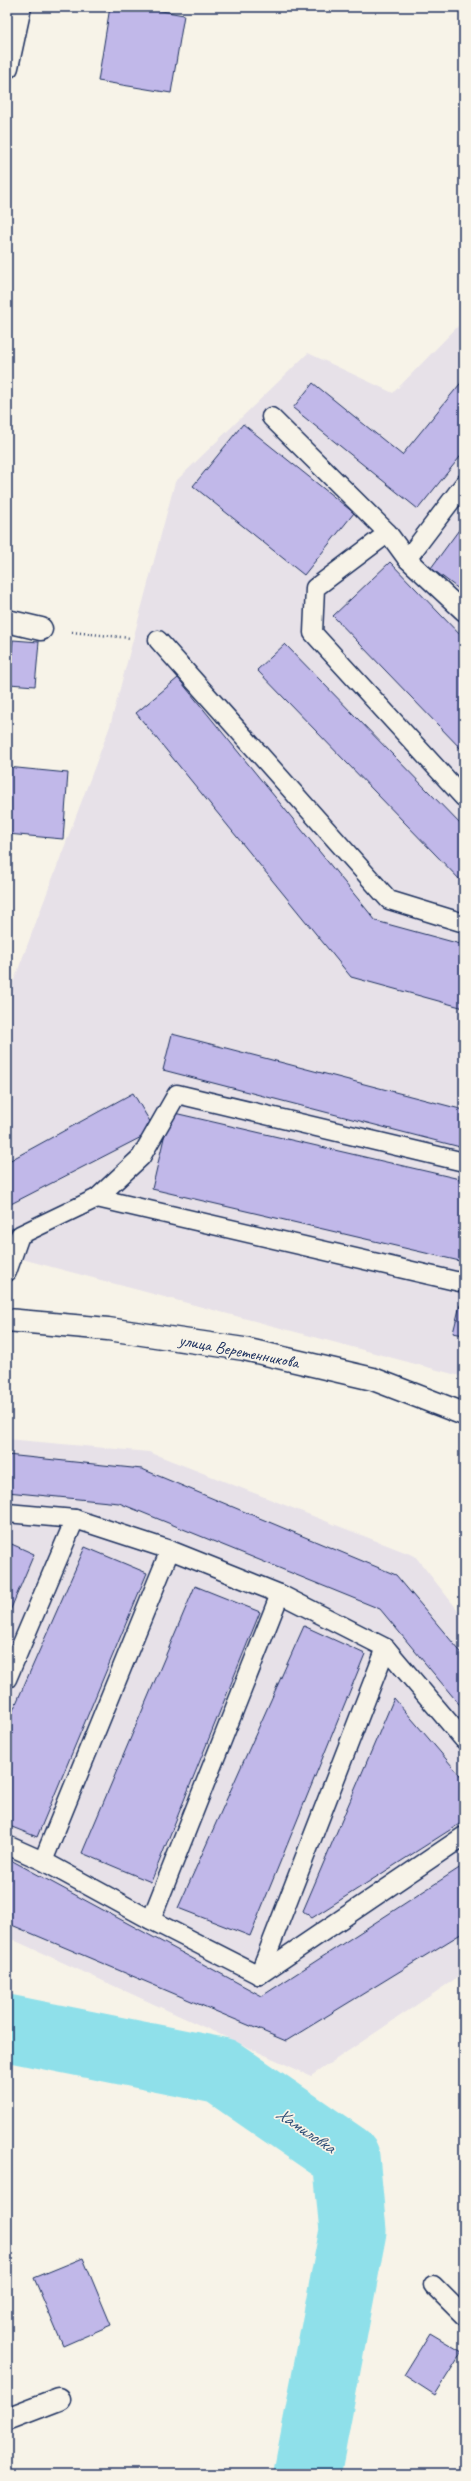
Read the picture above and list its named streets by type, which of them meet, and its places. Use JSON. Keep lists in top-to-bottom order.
{
  "streets": {
    "main road": ["улица Веретенникова"]
  },
  "water": ["Хамиловка"]
}
